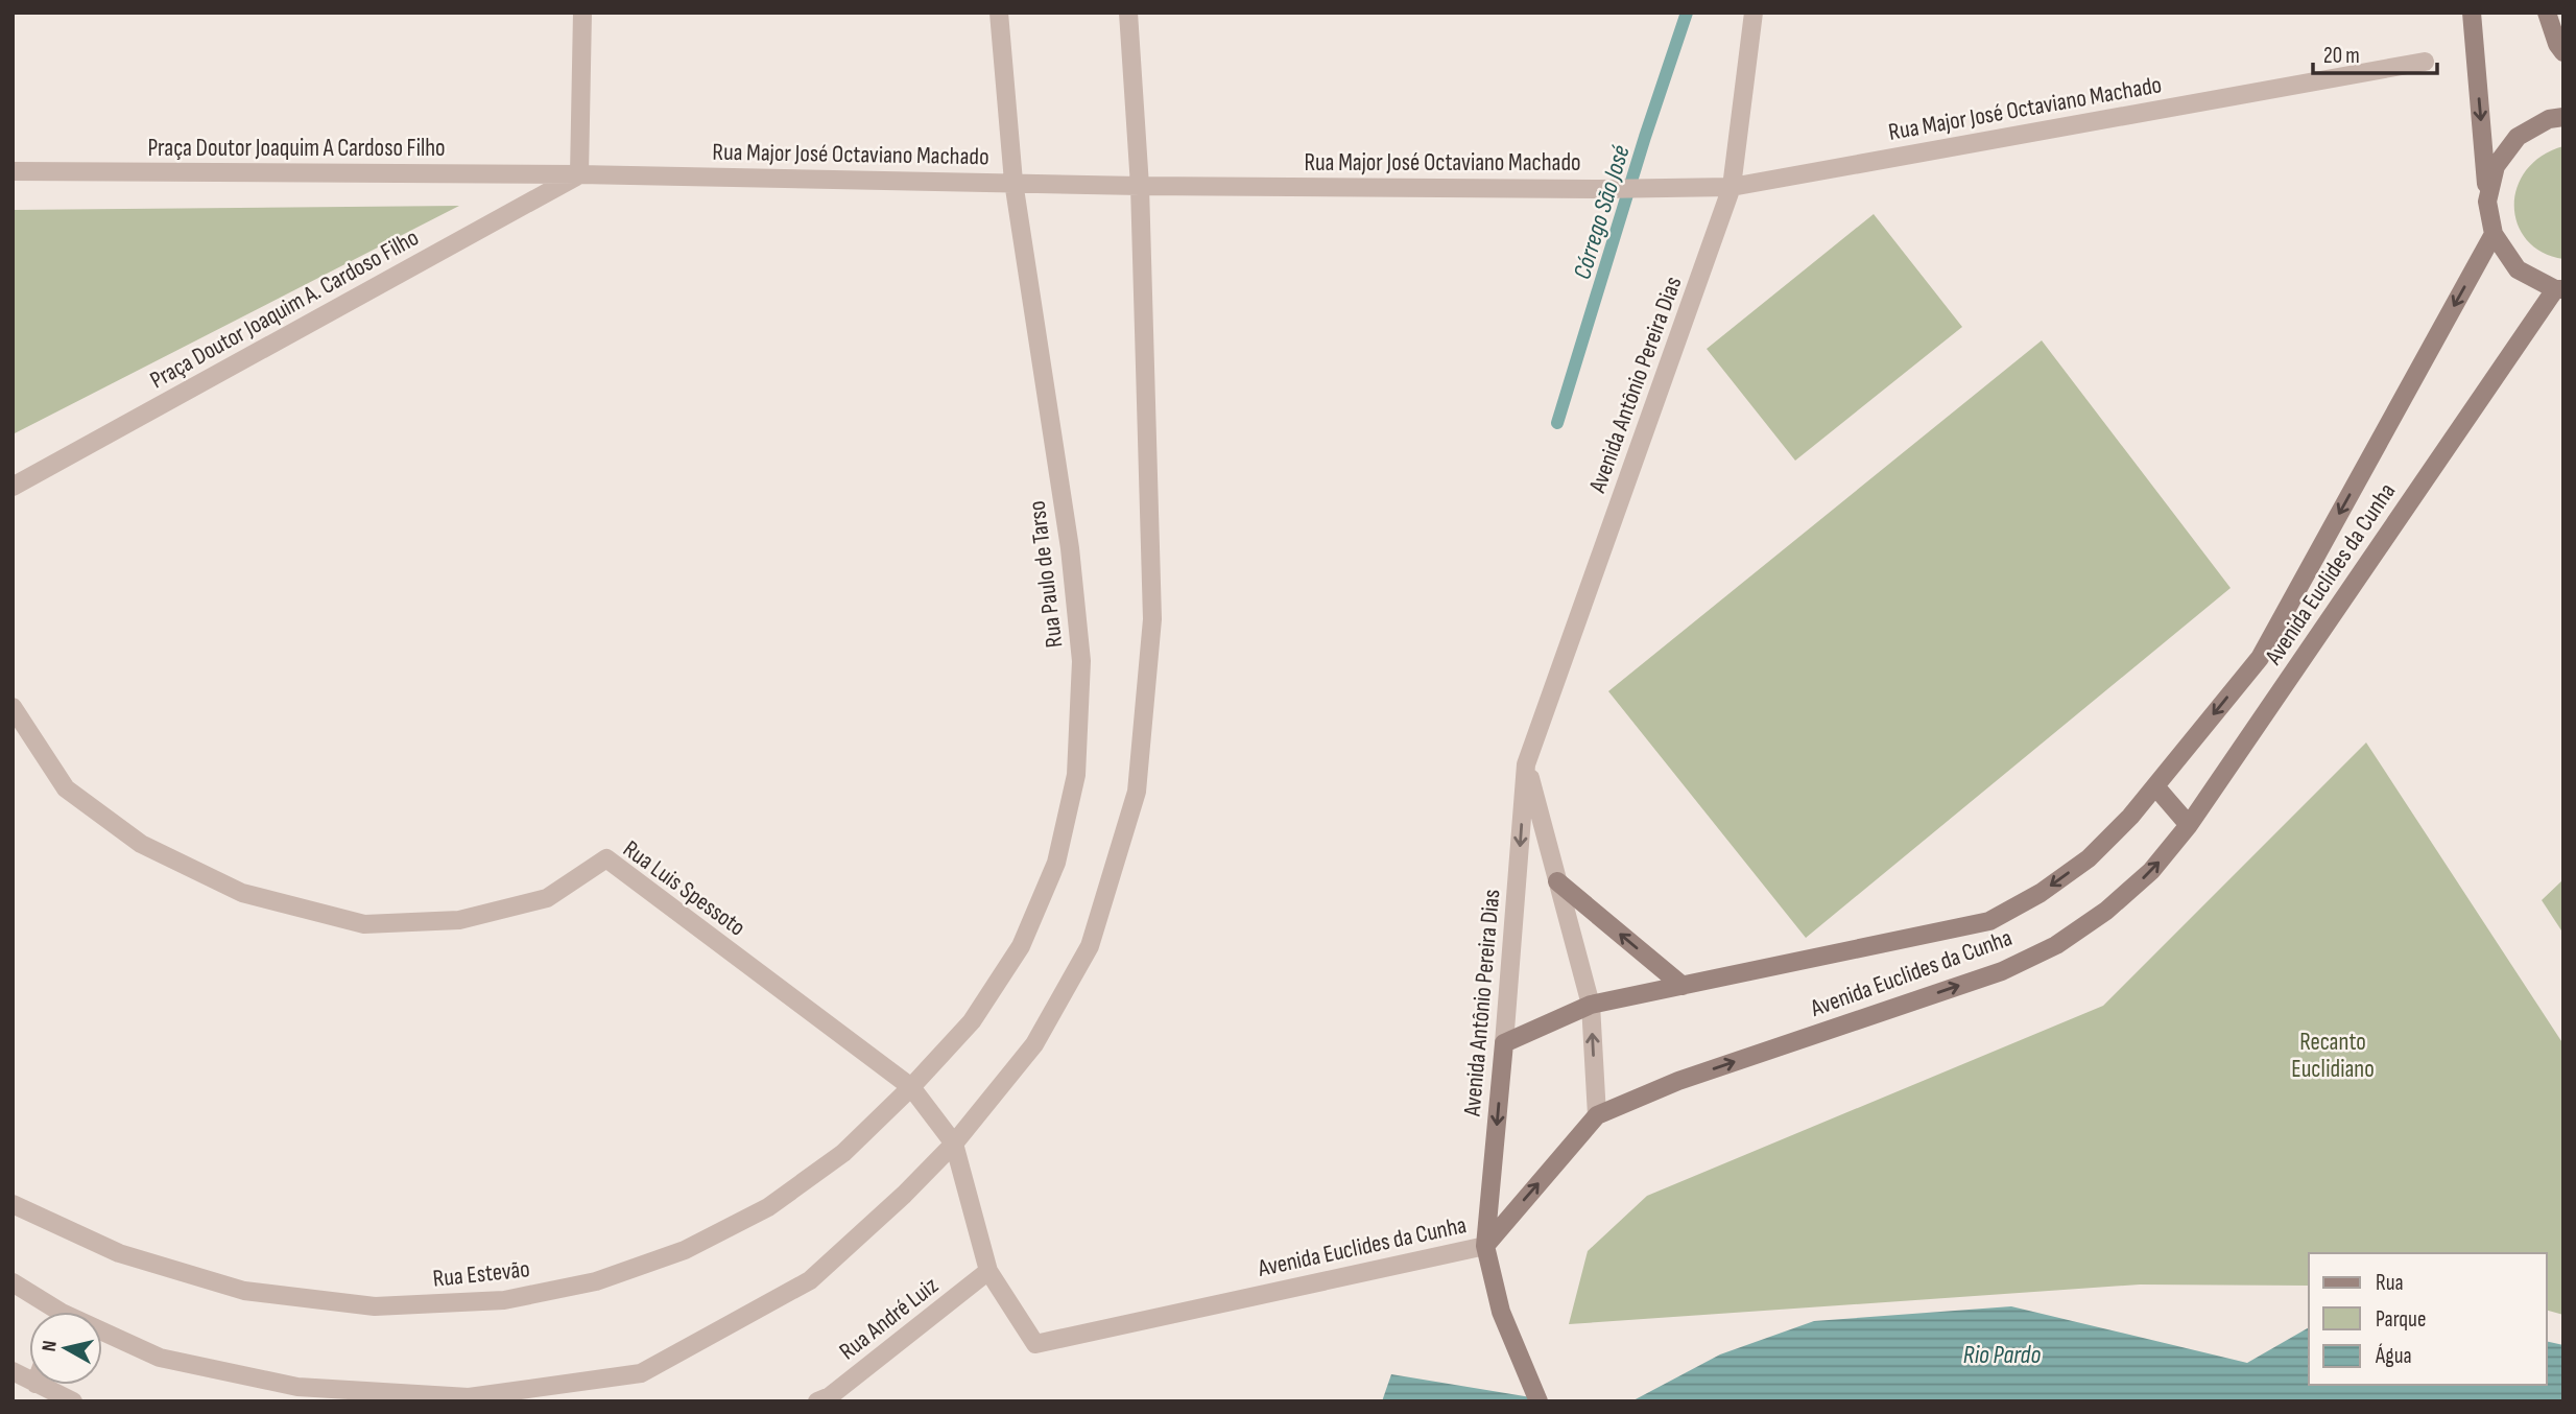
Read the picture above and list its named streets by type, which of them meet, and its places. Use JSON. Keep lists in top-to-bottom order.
{
  "streets": {
    "main road": ["Avenida Antônio Pereira Dias", "Avenida Euclides da Cunha"],
    "street": [
      "Rua Major José Octaviano Machado",
      "Praça Doutor Joaquim A Cardoso Filho",
      "Praça Doutor Joaquim A. Cardoso Filho",
      "Rua Paulo de Tarso",
      "Rua Luis Spessoto",
      "Rua Estevão",
      "Rua André Luiz"
    ]
  },
  "crossings": [
    ["Rua Major José Octaviano Machado", "Praça Doutor Joaquim A Cardoso Filho"],
    ["Rua Major José Octaviano Machado", "Praça Doutor Joaquim A. Cardoso Filho"],
    ["Rua Major José Octaviano Machado", "Avenida Antônio Pereira Dias"],
    ["Rua Major José Octaviano Machado", "Rua Paulo de Tarso"],
    ["Praça Doutor Joaquim A Cardoso Filho", "Praça Doutor Joaquim A. Cardoso Filho"],
    ["Avenida Antônio Pereira Dias", "Avenida Euclides da Cunha"],
    ["Avenida Euclides da Cunha", "Rua Luis Spessoto"],
    ["Rua Paulo de Tarso", "Rua Luis Spessoto"],
    ["Rua Paulo de Tarso", "Rua Estevão"],
    ["Rua Luis Spessoto", "Rua Estevão"],
    ["Rua Luis Spessoto", "Rua André Luiz"]
  ],
  "water": ["Córrego São José", "Rio Pardo"],
  "parks": ["Recanto Euclidiano"],
  "legend": ["Rua", "Parque", "Água"],
  "scale_bar": "20 m",
  "north": "left"
}
